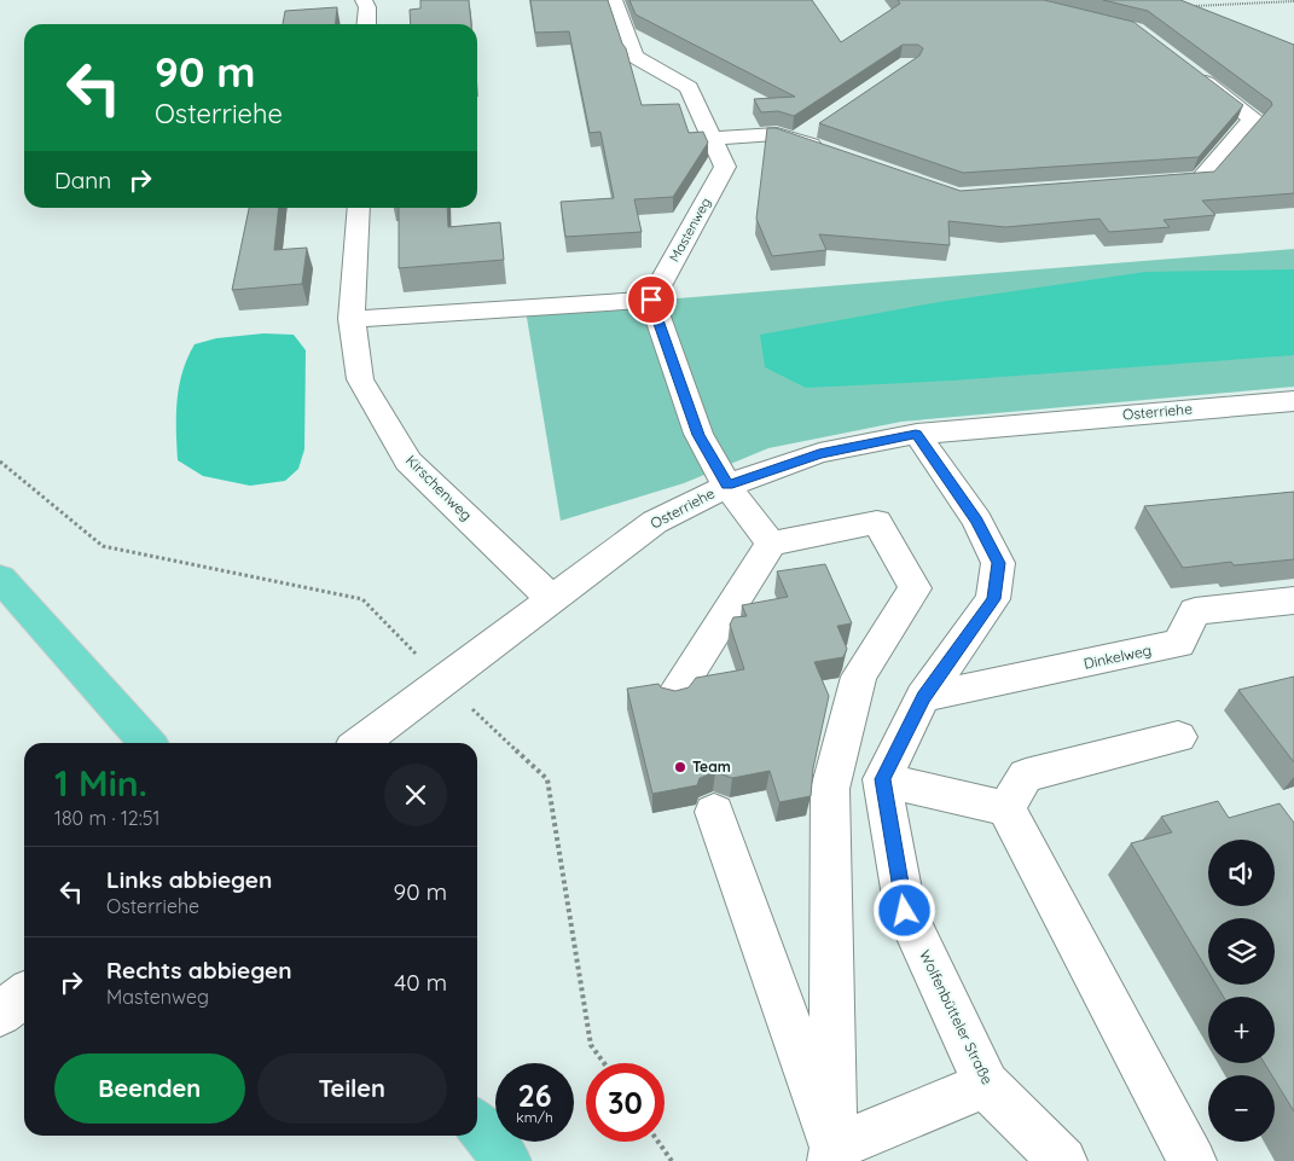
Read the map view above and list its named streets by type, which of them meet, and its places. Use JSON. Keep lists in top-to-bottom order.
{
  "streets": {
    "street": [
      "Mastenweg",
      "Osterriehe",
      "Kirschenweg",
      "Dinkelweg",
      "Wolfenbütteler Straße"
    ]
  },
  "crossings": [
    ["Osterriehe", "Kirschenweg"]
  ],
  "places": ["Team"],
  "page": {
    "turn": ["90 m", "Osterriehe"],
    "then": "Dann",
    "heading": ["1 Min.", "180 m · 12:51"],
    "map_buttons": ["+", "−"],
    "list": [
      {
        "name": "Links abbiegen",
        "note": "Osterriehe",
        "value": "90 m"
      },
      {
        "name": "Rechts abbiegen",
        "note": "Mastenweg",
        "value": "40 m"
      }
    ],
    "buttons": ["Beenden", "Teilen"],
    "speed": "26 km/h",
    "limit": "30"
  }
}
